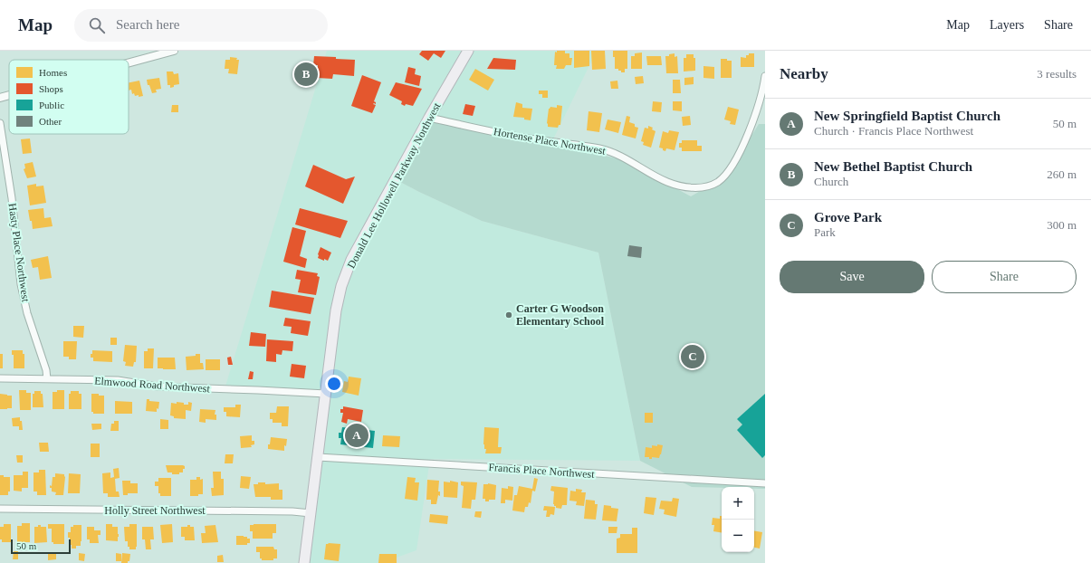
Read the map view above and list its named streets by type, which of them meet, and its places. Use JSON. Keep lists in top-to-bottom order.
{
  "streets": {
    "main road": ["Donald Lee Hollowell Parkway Northwest"],
    "street": [
      "Hortense Place Northwest",
      "Hasty Place Northwest",
      "Elmwood Road Northwest",
      "Francis Place Northwest",
      "Holly Street Northwest"
    ]
  },
  "crossings": [
    ["Hortense Place Northwest", "Donald Lee Hollowell Parkway Northwest"],
    ["Donald Lee Hollowell Parkway Northwest", "Elmwood Road Northwest"],
    ["Donald Lee Hollowell Parkway Northwest", "Francis Place Northwest"],
    ["Donald Lee Hollowell Parkway Northwest", "Holly Street Northwest"],
    ["Hasty Place Northwest", "Elmwood Road Northwest"]
  ],
  "places": ["Carter G Woodson Elementary School"],
  "legend": [
    "Homes",
    "Shops",
    "Public",
    "Other"
  ],
  "scale_bar": "50 m",
  "page": {
    "header": "Map",
    "search": "Search here",
    "nav": ["Map", "Layers", "Share"],
    "heading": ["Nearby", "3 results"],
    "pins": ["B", "C", "A"],
    "list": [
      {
        "mark": "A",
        "name": "New Springfield Baptist Church",
        "note": "Church · Francis Place Northwest",
        "value": "50 m"
      },
      {
        "mark": "B",
        "name": "New Bethel Baptist Church",
        "note": "Church",
        "value": "260 m"
      },
      {
        "mark": "C",
        "name": "Grove Park",
        "note": "Park",
        "value": "300 m"
      }
    ],
    "buttons": ["Save", "Share"],
    "map_buttons": ["+", "−"],
    "scale": "50 m"
  }
}
